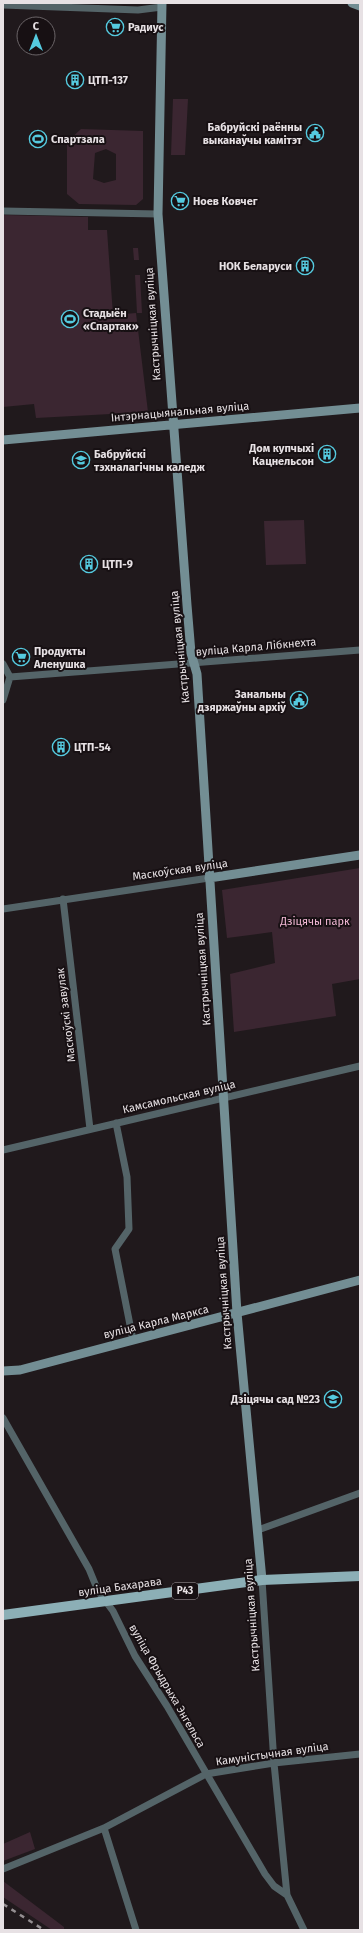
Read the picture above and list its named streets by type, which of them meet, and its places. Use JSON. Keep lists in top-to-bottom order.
{
  "streets": {
    "main road": [
      "Кастрычніцкая вуліца",
      "Інтэрнацыянальная вуліца",
      "Маскоўская вуліца",
      "вуліца Карла Маркса",
      "вуліца Бахарава",
      "Р43"
    ],
    "street": [
      "вуліца Карла Лібкнехта",
      "Маскоўскі завулак",
      "Камсамольская вуліца",
      "вуліца Фрыдрыха Энгельса",
      "Камуністычная вуліца"
    ]
  },
  "crossings": [
    ["Кастрычніцкая вуліца", "Інтэрнацыянальная вуліца"],
    ["Кастрычніцкая вуліца", "вуліца Карла Лібкнехта"],
    ["Кастрычніцкая вуліца", "Маскоўская вуліца"],
    ["Кастрычніцкая вуліца", "Камсамольская вуліца"],
    ["Кастрычніцкая вуліца", "вуліца Карла Маркса"],
    ["Кастрычніцкая вуліца", "вуліца Бахарава"],
    ["Кастрычніцкая вуліца", "вуліца Фрыдрыха Энгельса"],
    ["Кастрычніцкая вуліца", "Камуністычная вуліца"],
    ["Маскоўская вуліца", "Маскоўскі завулак"],
    ["Маскоўскі завулак", "Камсамольская вуліца"],
    ["вуліца Бахарава", "вуліца Фрыдрыха Энгельса"],
    ["вуліца Фрыдрыха Энгельса", "Камуністычная вуліца"]
  ],
  "parks": ["Дзіцячы парк"],
  "places": {
    "supermarket": ["Радиус", "Ноев Ковчег", "Продукты Аленушка"],
    "building": [
      "ЦТП-137",
      "НОК Беларуси",
      "Дом купчыхі Кацнельсон",
      "ЦТП-9",
      "ЦТП-54"
    ],
    "public building": ["Бабруйскі раённы выканаўчы камітэт", "Занальны дзяржаўны архіў"],
    "sports": ["Спартзала", "Стадыён «Спартак»"],
    "school or university": ["Бабруйскі тэхналагічны каледж", "Дзіцячы сад №23"]
  },
  "north": "top"
}
